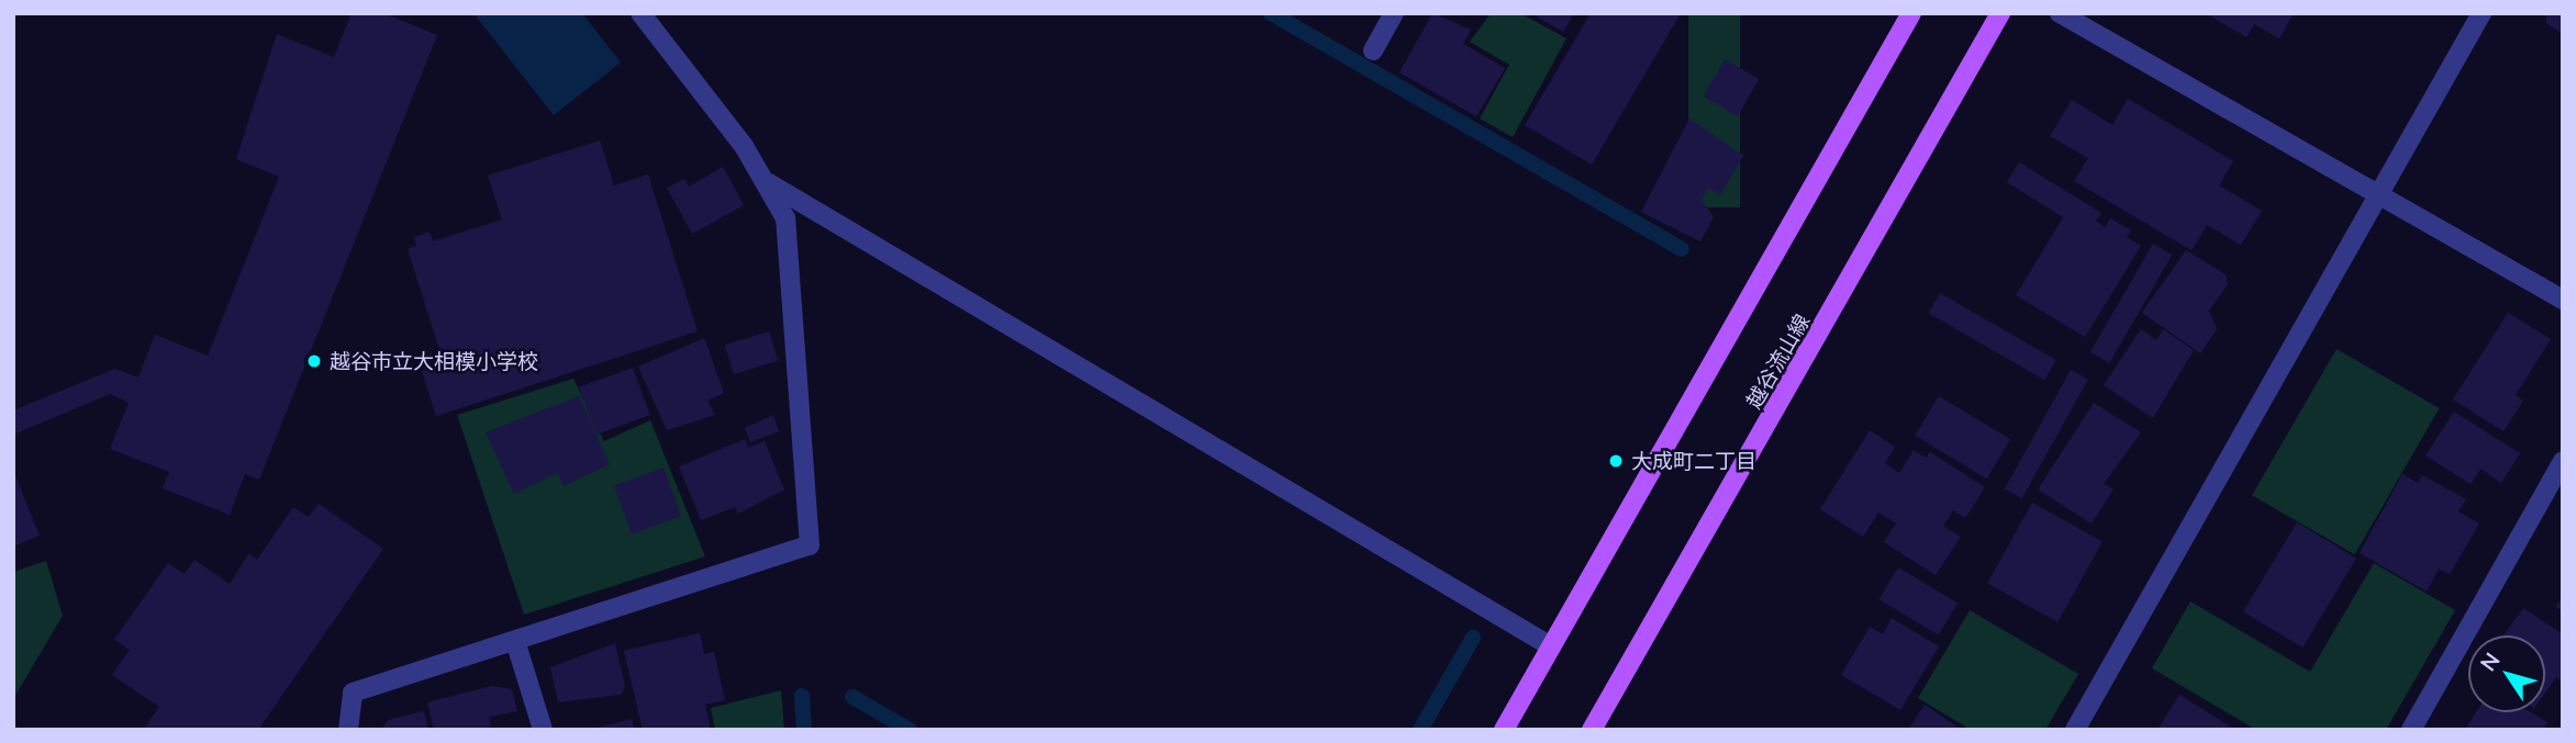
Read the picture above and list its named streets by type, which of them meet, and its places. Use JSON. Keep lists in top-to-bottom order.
{
  "streets": {
    "main road": ["越谷流山線"]
  },
  "places": ["越谷市立大相模小学校", "大成町二丁目"],
  "north": "top left"
}
